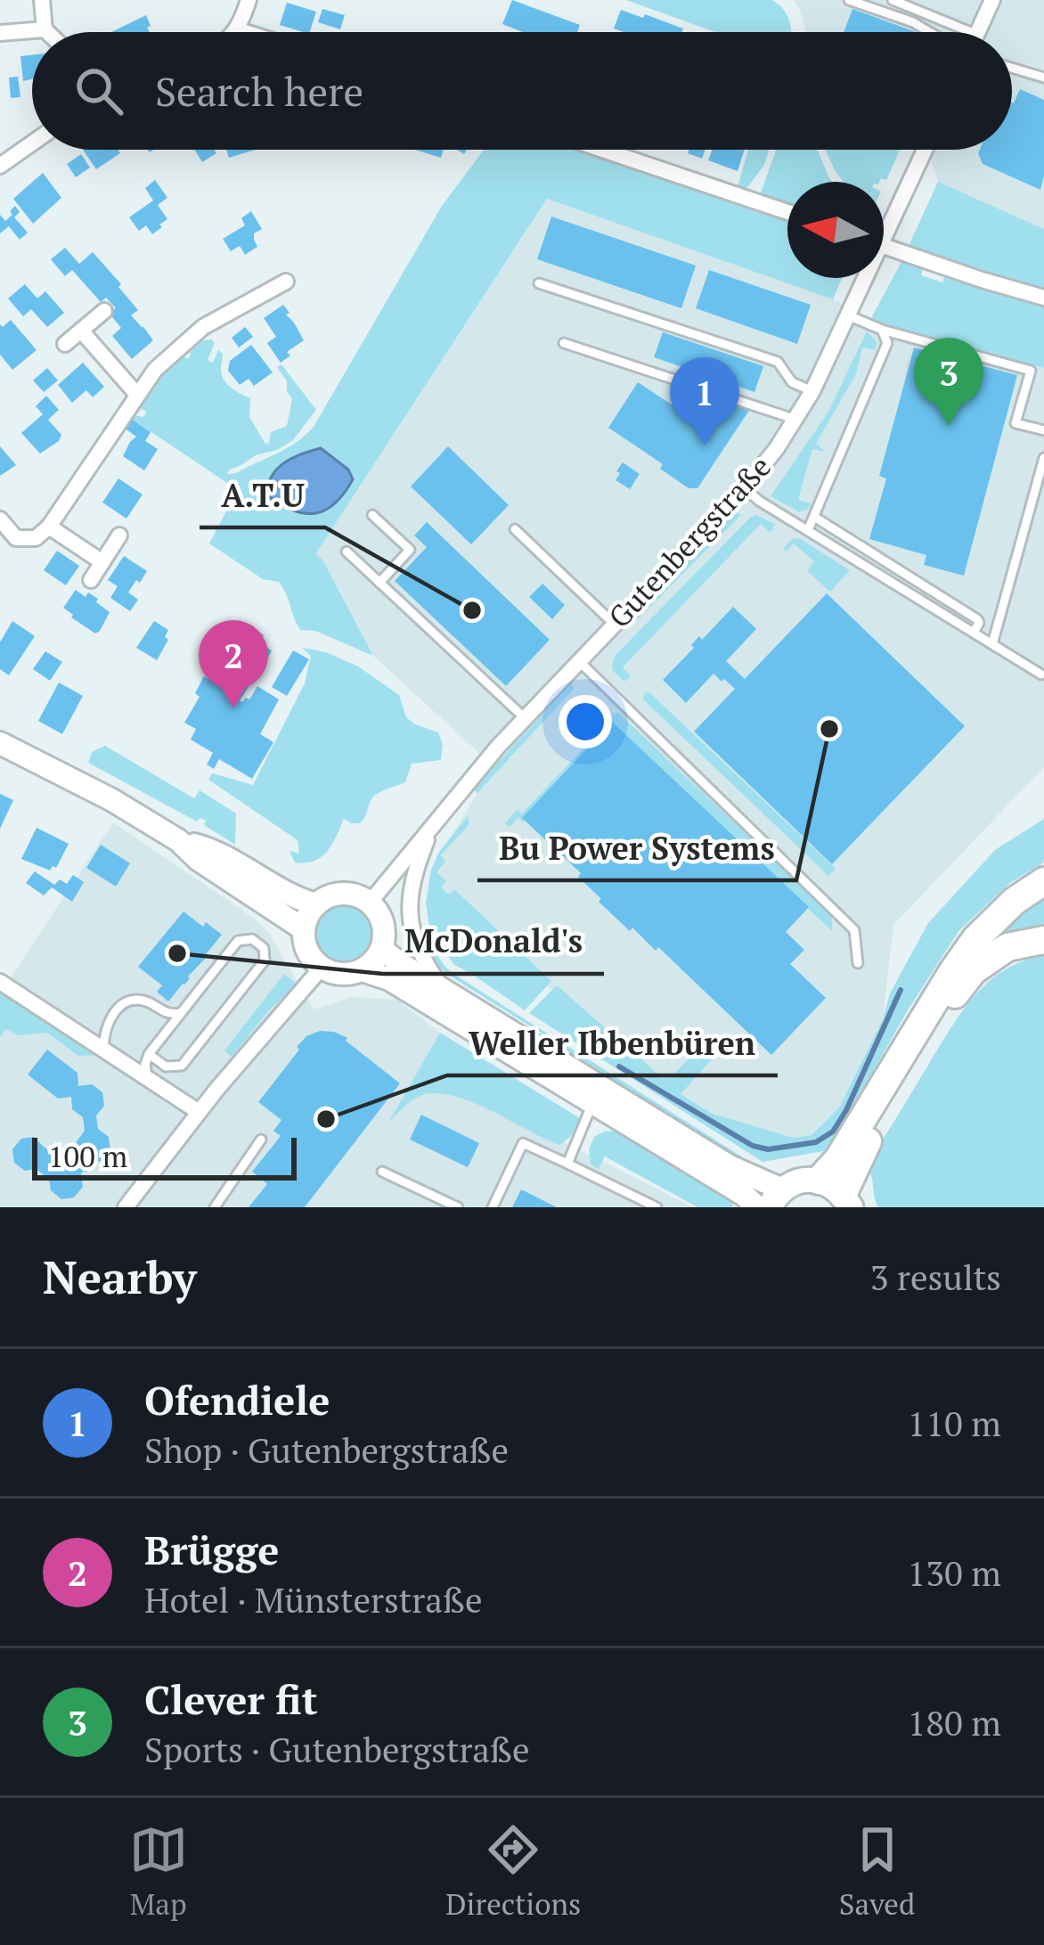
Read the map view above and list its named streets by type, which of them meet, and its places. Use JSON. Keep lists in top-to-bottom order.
{
  "streets": {
    "street": ["Gutenbergstraße"]
  },
  "places": [
    "A.T.U",
    "Bu Power Systems",
    "McDonald's",
    "Weller Ibbenbüren"
  ],
  "scale_bar": "100 m",
  "north": "left",
  "page": {
    "search": "Search here",
    "pins": ["3", "1", "2"],
    "scale": "100 m",
    "heading": ["Nearby", "3 results"],
    "list": [
      {
        "mark": "1",
        "name": "Ofendiele",
        "note": "Shop · Gutenbergstraße",
        "value": "110 m"
      },
      {
        "mark": "2",
        "name": "Brügge",
        "note": "Hotel · Münsterstraße",
        "value": "130 m"
      },
      {
        "mark": "3",
        "name": "Clever fit",
        "note": "Sports · Gutenbergstraße",
        "value": "180 m"
      }
    ],
    "nav": ["Map", "Directions", "Saved"]
  }
}
